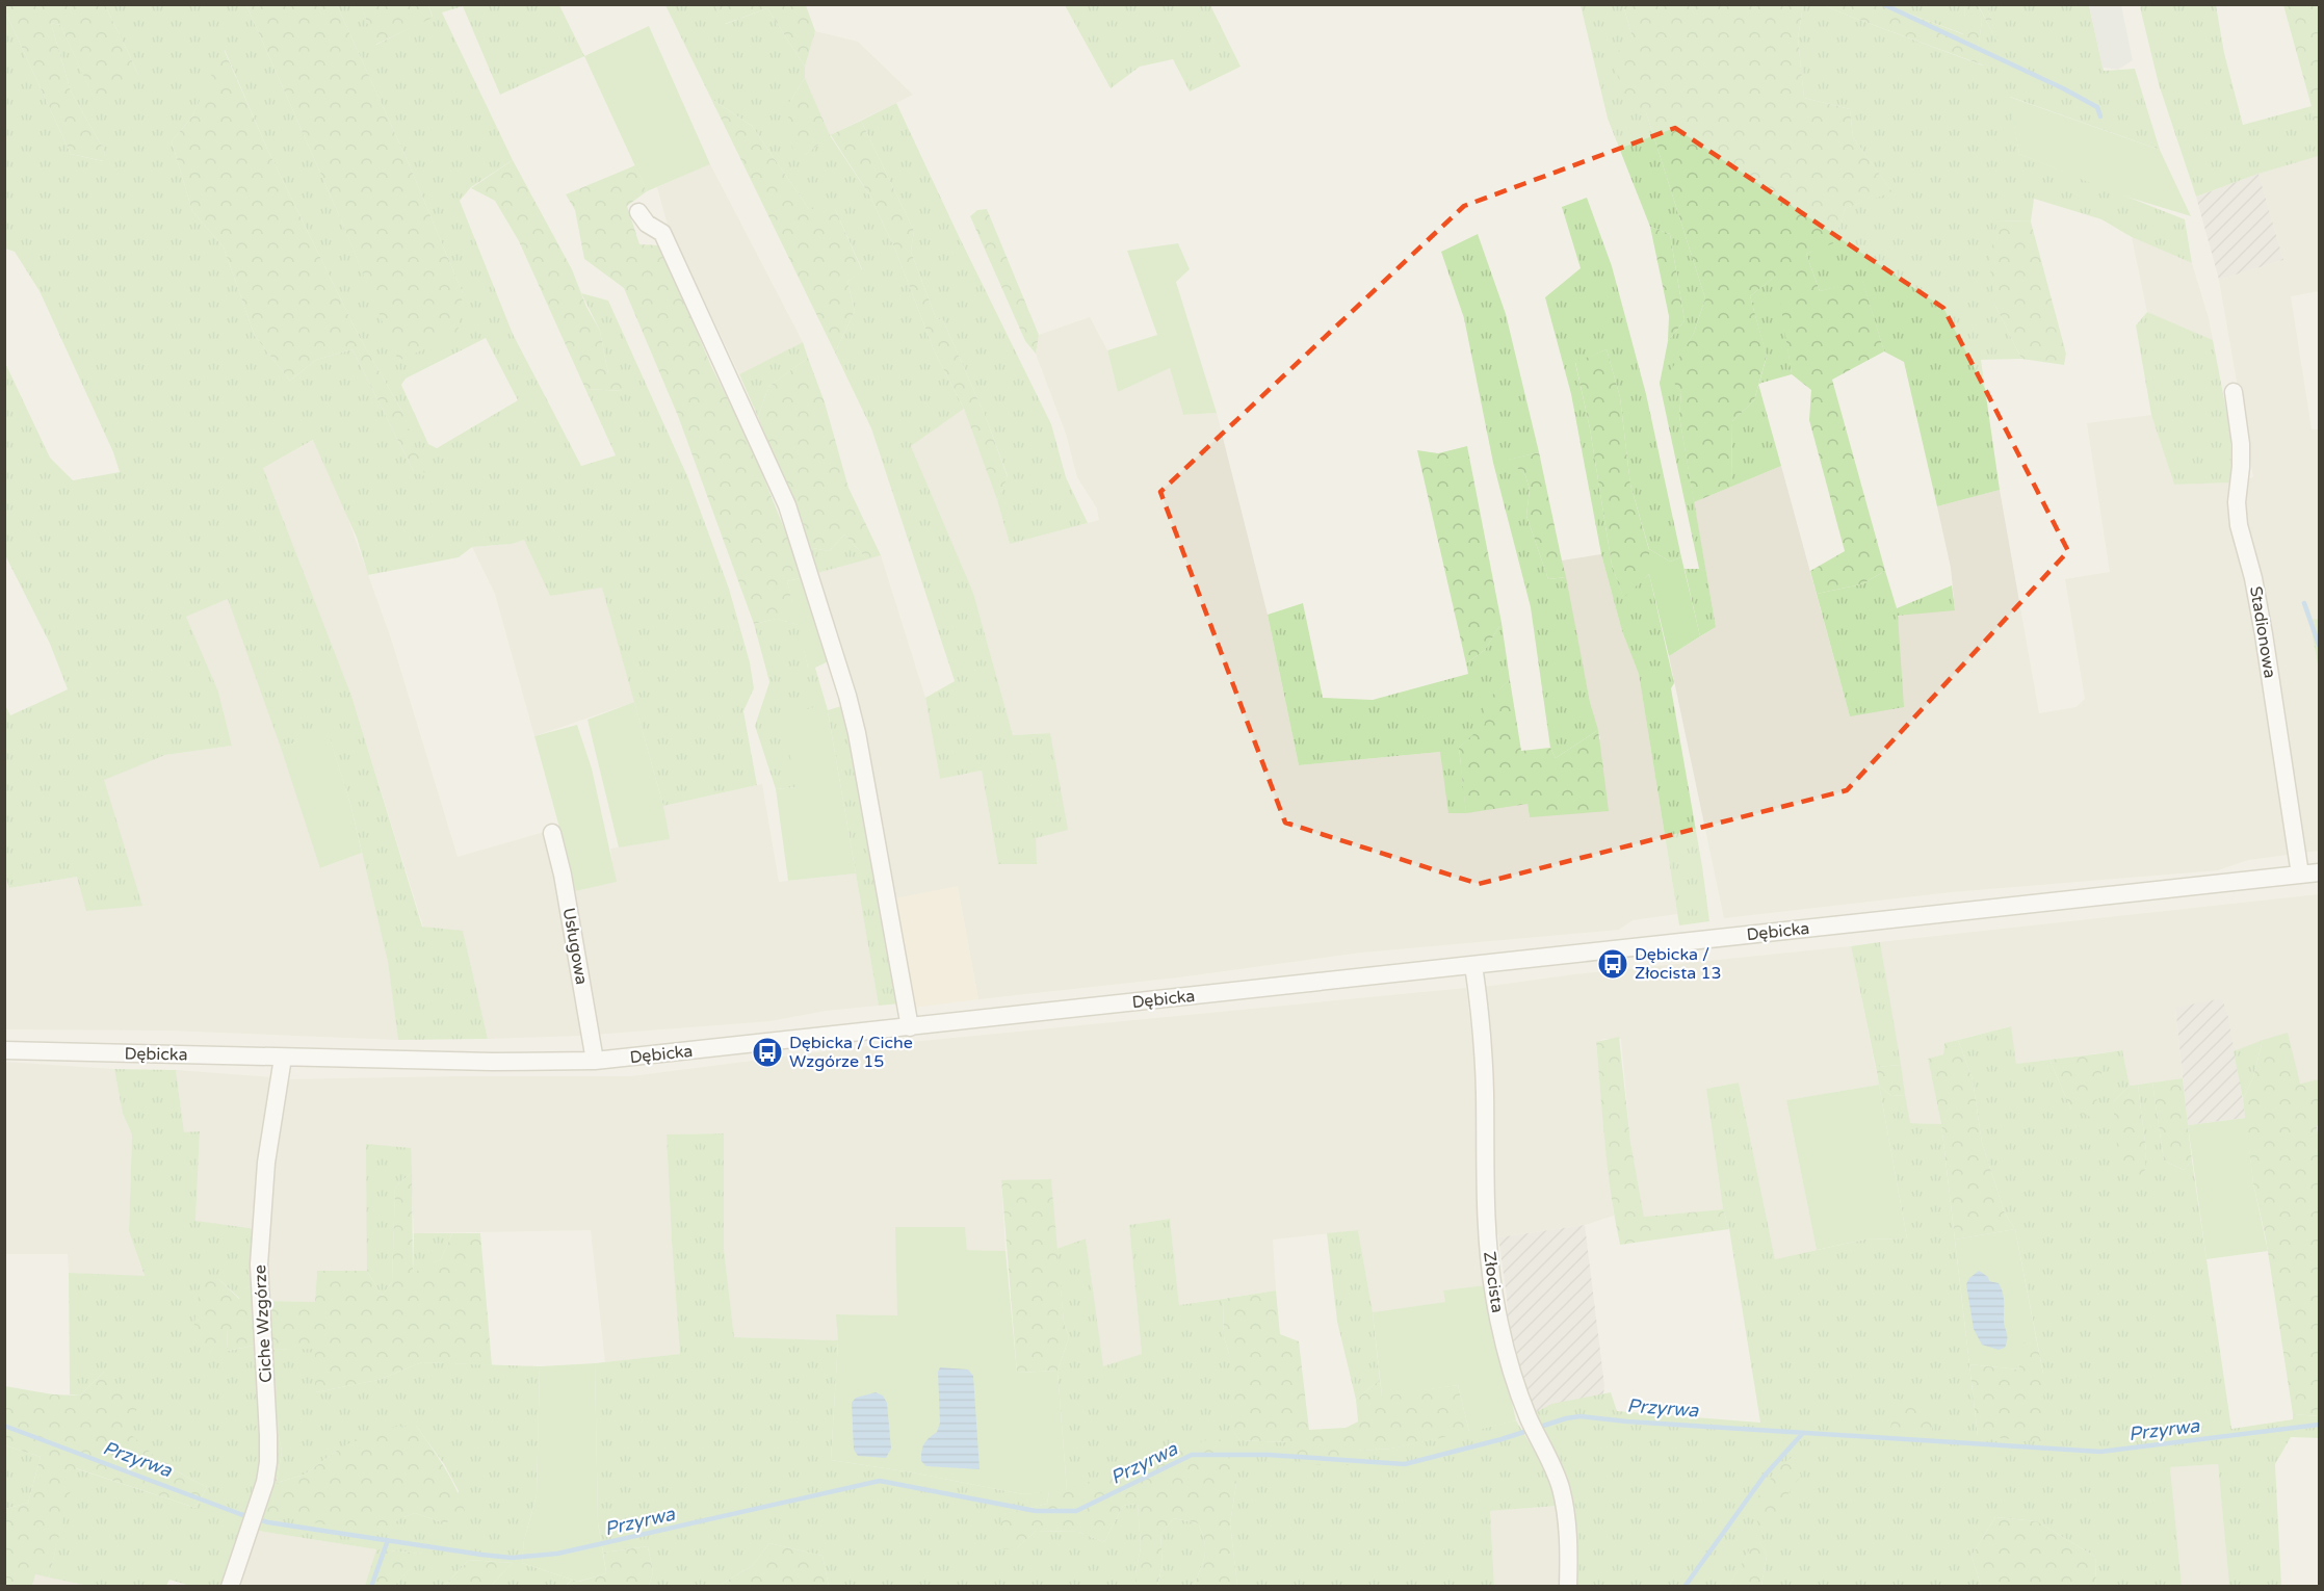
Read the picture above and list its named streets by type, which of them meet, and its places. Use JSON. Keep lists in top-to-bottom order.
{
  "streets": {
    "street": [
      "Stadionowa",
      "Dębicka",
      "Usługowa",
      "Złocista",
      "Ciche Wzgórze"
    ]
  },
  "crossings": [
    ["Stadionowa", "Dębicka"],
    ["Dębicka", "Usługowa"],
    ["Dębicka", "Złocista"],
    ["Dębicka", "Ciche Wzgórze"]
  ],
  "water": ["Przyrwa"],
  "places": {
    "bus stop": ["Dębicka / Złocista 13", "Dębicka / Ciche Wzgórze 15"]
  }
}
